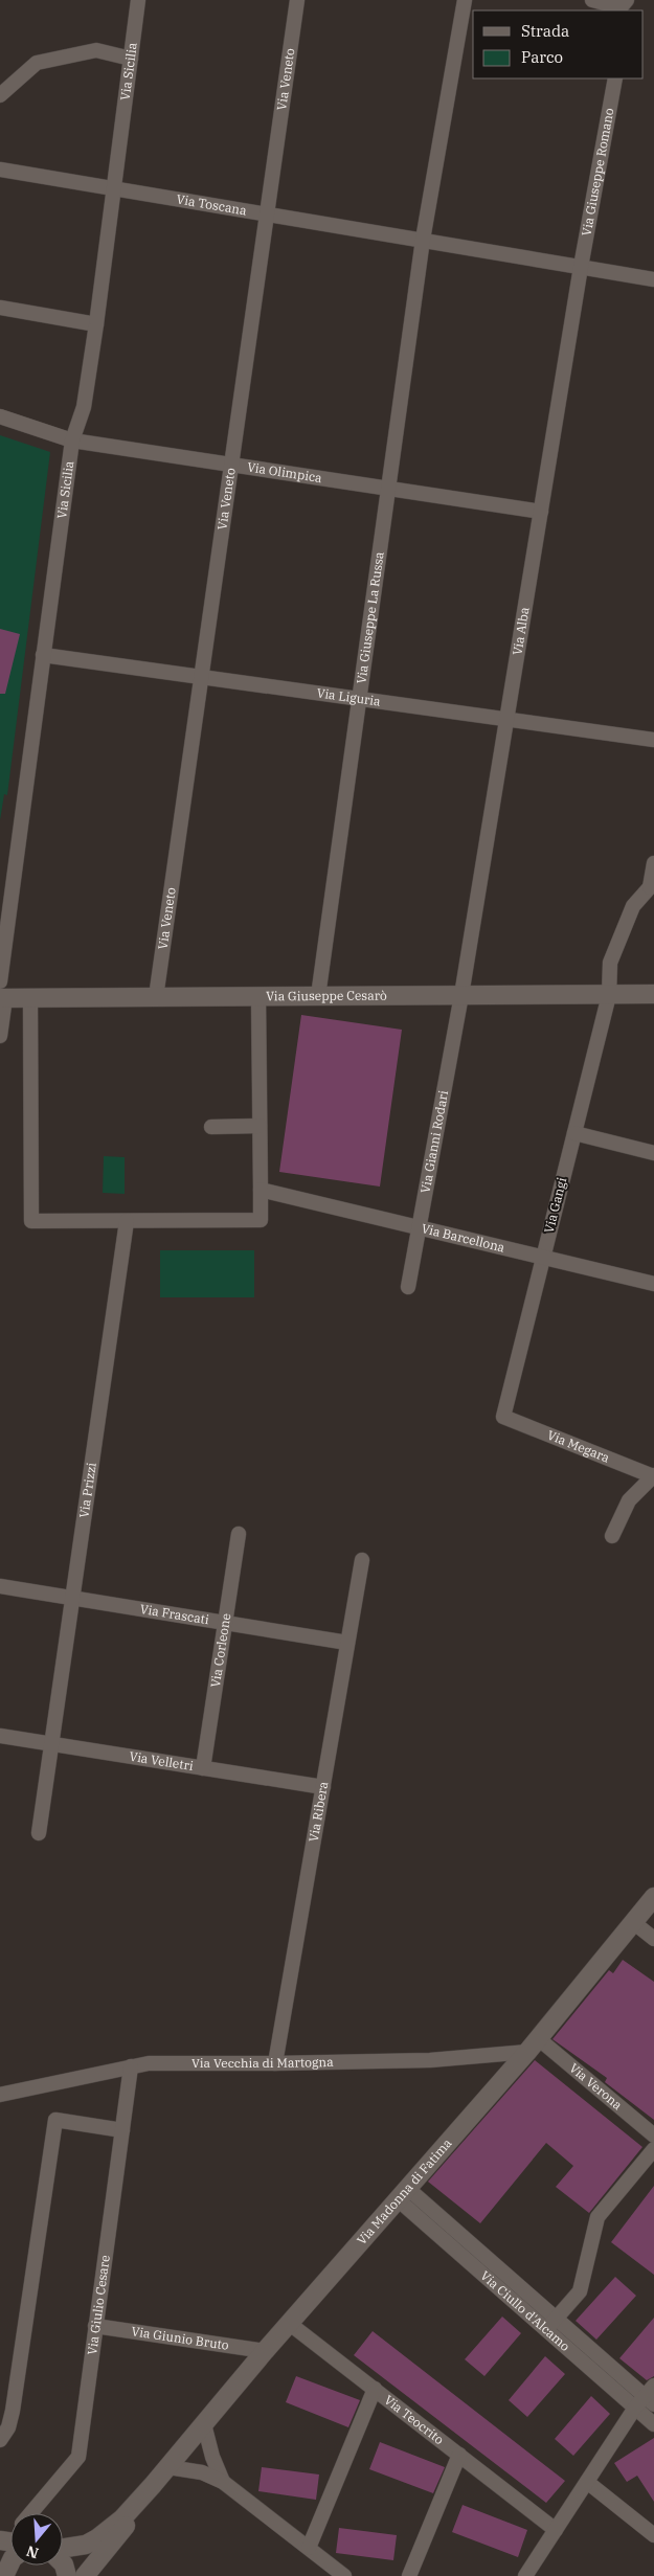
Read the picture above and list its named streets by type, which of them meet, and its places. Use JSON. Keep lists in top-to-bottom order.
{
  "streets": {
    "street": [
      "Via Sicilia",
      "Via Veneto",
      "Via Giuseppe Romano",
      "Via Toscana",
      "Via Olimpica",
      "Via Giuseppe La Russa",
      "Via Alba",
      "Via Liguria",
      "Via Giuseppe Cesarò",
      "Via Gianni Rodari",
      "Via Gangi",
      "Via Barcellona",
      "Via Megara",
      "Via Prizzi",
      "Via Frascati",
      "Via Corleone",
      "Via Velletri",
      "Via Ribera",
      "Via Vecchia di Martogna",
      "Via Verona",
      "Via Madonna di Fatima",
      "Via Giulio Cesare",
      "Via Ciullo d'Alcamo",
      "Via Giunio Bruto",
      "Via Teocrito"
    ]
  },
  "crossings": [
    ["Via Sicilia", "Via Toscana"],
    ["Via Sicilia", "Via Olimpica"],
    ["Via Sicilia", "Via Liguria"],
    ["Via Sicilia", "Via Giuseppe Cesarò"],
    ["Via Veneto", "Via Toscana"],
    ["Via Veneto", "Via Olimpica"],
    ["Via Veneto", "Via Liguria"],
    ["Via Veneto", "Via Giuseppe Cesarò"],
    ["Via Giuseppe Romano", "Via Toscana"],
    ["Via Giuseppe Romano", "Via Alba"],
    ["Via Toscana", "Via Giuseppe La Russa"],
    ["Via Toscana", "Via Alba"],
    ["Via Olimpica", "Via Giuseppe La Russa"],
    ["Via Olimpica", "Via Alba"],
    ["Via Giuseppe La Russa", "Via Liguria"],
    ["Via Giuseppe La Russa", "Via Giuseppe Cesarò"],
    ["Via Alba", "Via Liguria"],
    ["Via Alba", "Via Giuseppe Cesarò"],
    ["Via Alba", "Via Gianni Rodari"],
    ["Via Giuseppe Cesarò", "Via Gianni Rodari"],
    ["Via Giuseppe Cesarò", "Via Gangi"],
    ["Via Gianni Rodari", "Via Barcellona"],
    ["Via Gangi", "Via Barcellona"],
    ["Via Gangi", "Via Megara"],
    ["Via Prizzi", "Via Frascati"],
    ["Via Prizzi", "Via Velletri"],
    ["Via Frascati", "Via Corleone"],
    ["Via Frascati", "Via Ribera"],
    ["Via Corleone", "Via Velletri"],
    ["Via Velletri", "Via Ribera"],
    ["Via Ribera", "Via Vecchia di Martogna"],
    ["Via Vecchia di Martogna", "Via Verona"],
    ["Via Vecchia di Martogna", "Via Madonna di Fatima"],
    ["Via Vecchia di Martogna", "Via Giulio Cesare"],
    ["Via Verona", "Via Madonna di Fatima"],
    ["Via Madonna di Fatima", "Via Ciullo d'Alcamo"],
    ["Via Madonna di Fatima", "Via Giunio Bruto"],
    ["Via Madonna di Fatima", "Via Teocrito"],
    ["Via Giulio Cesare", "Via Giunio Bruto"]
  ],
  "legend": ["Strada", "Parco"],
  "north": "bottom"
}
